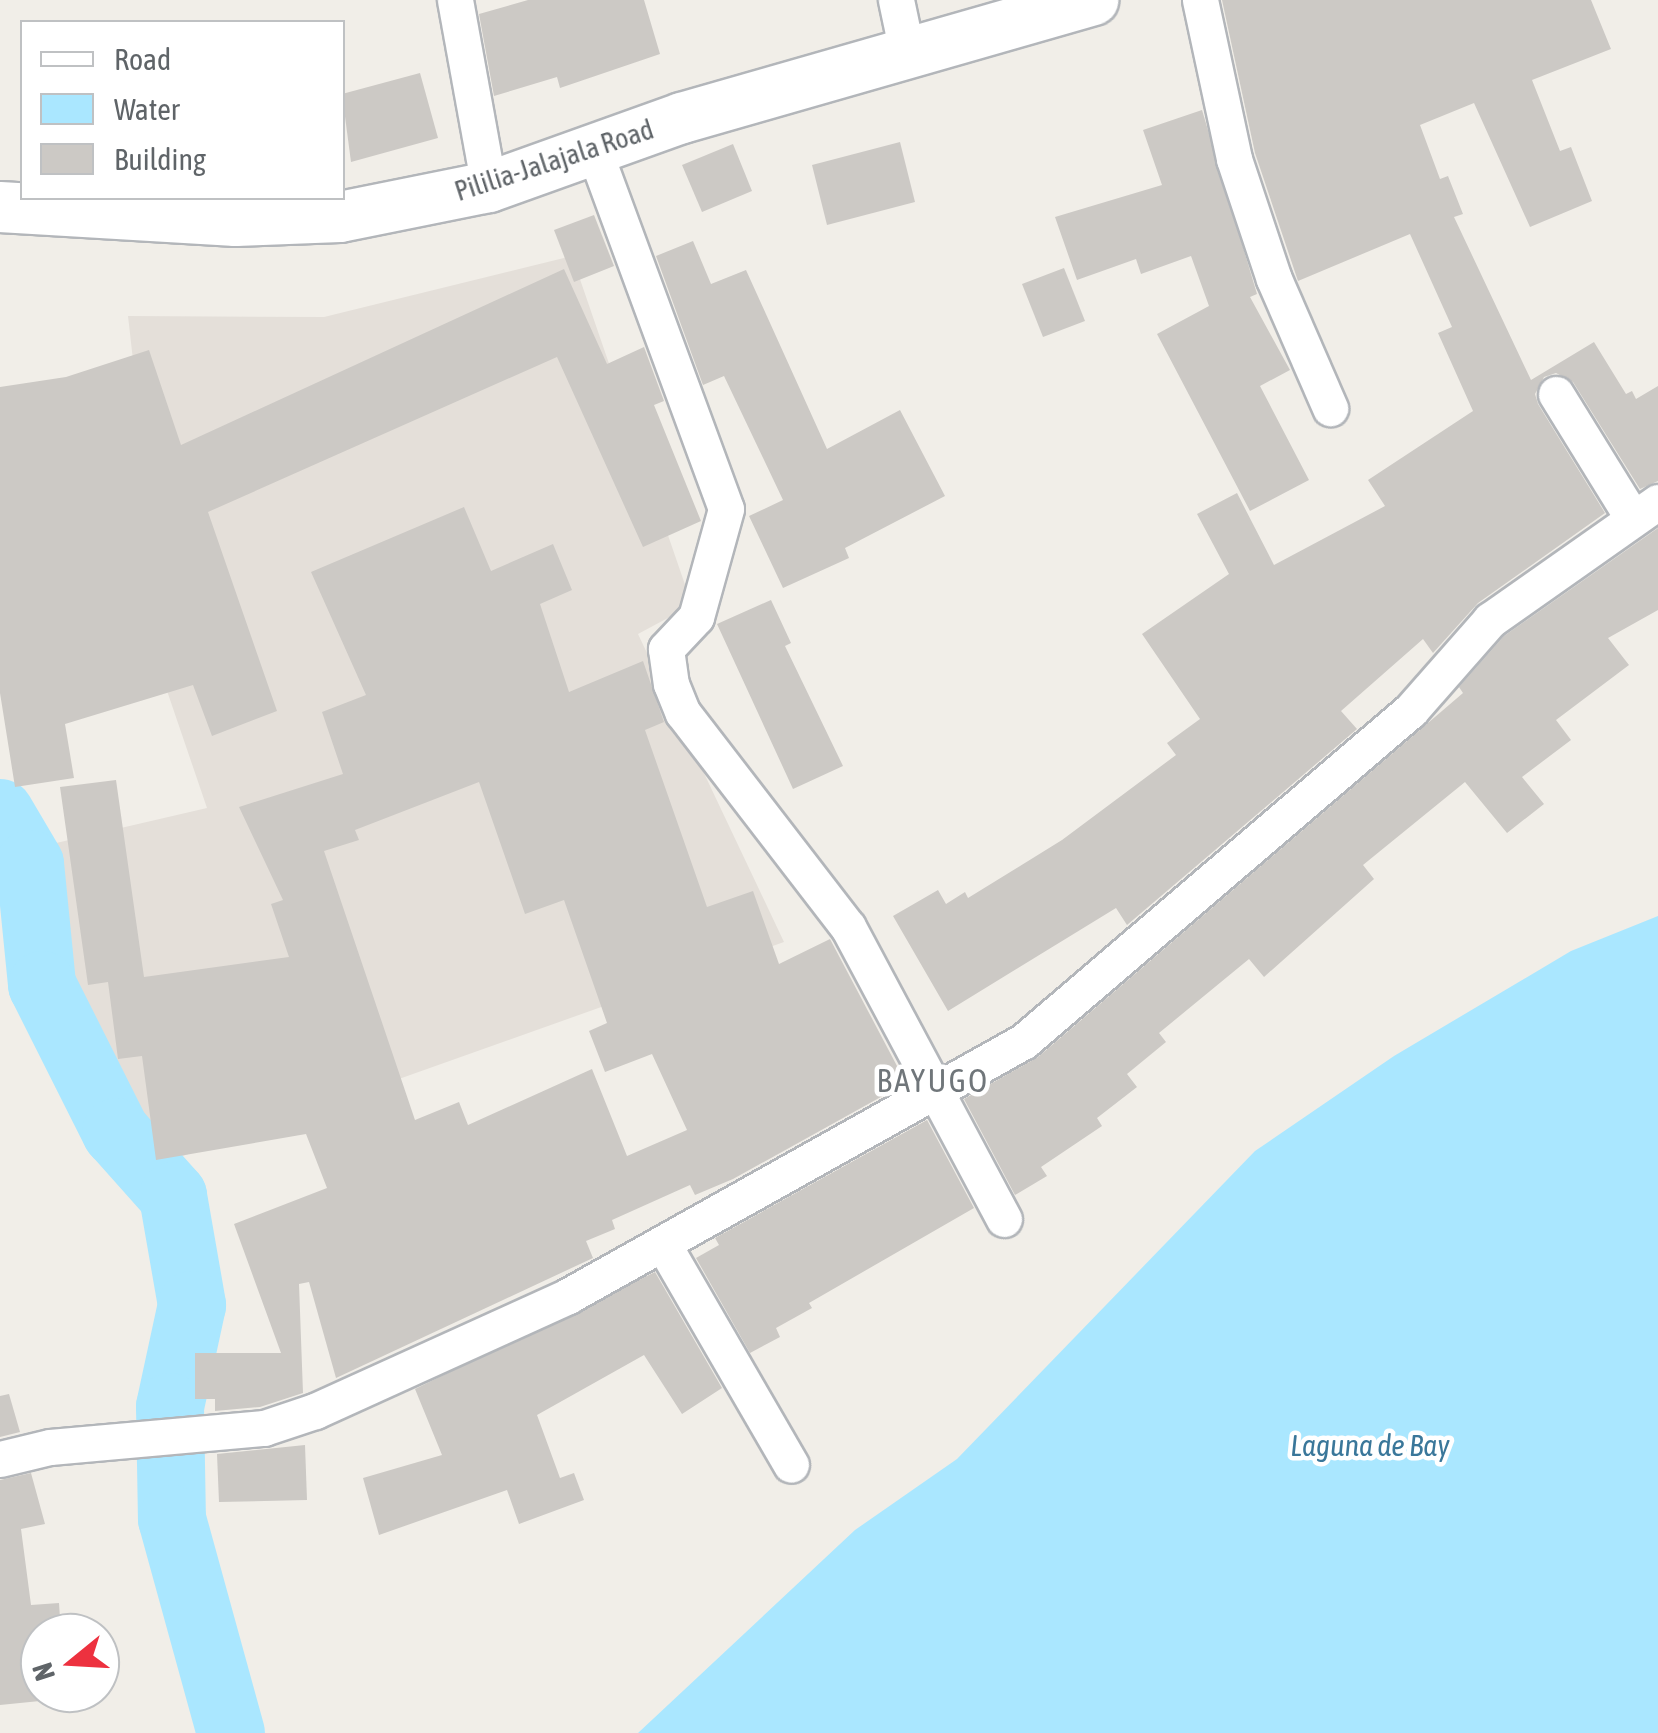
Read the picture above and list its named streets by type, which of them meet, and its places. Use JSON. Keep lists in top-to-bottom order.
{
  "streets": {
    "main road": ["Pililia-Jalajala Road"]
  },
  "districts": ["BAYUGO"],
  "water": ["Laguna de Bay"],
  "legend": ["Road", "Water", "Building"],
  "north": "left"
}
